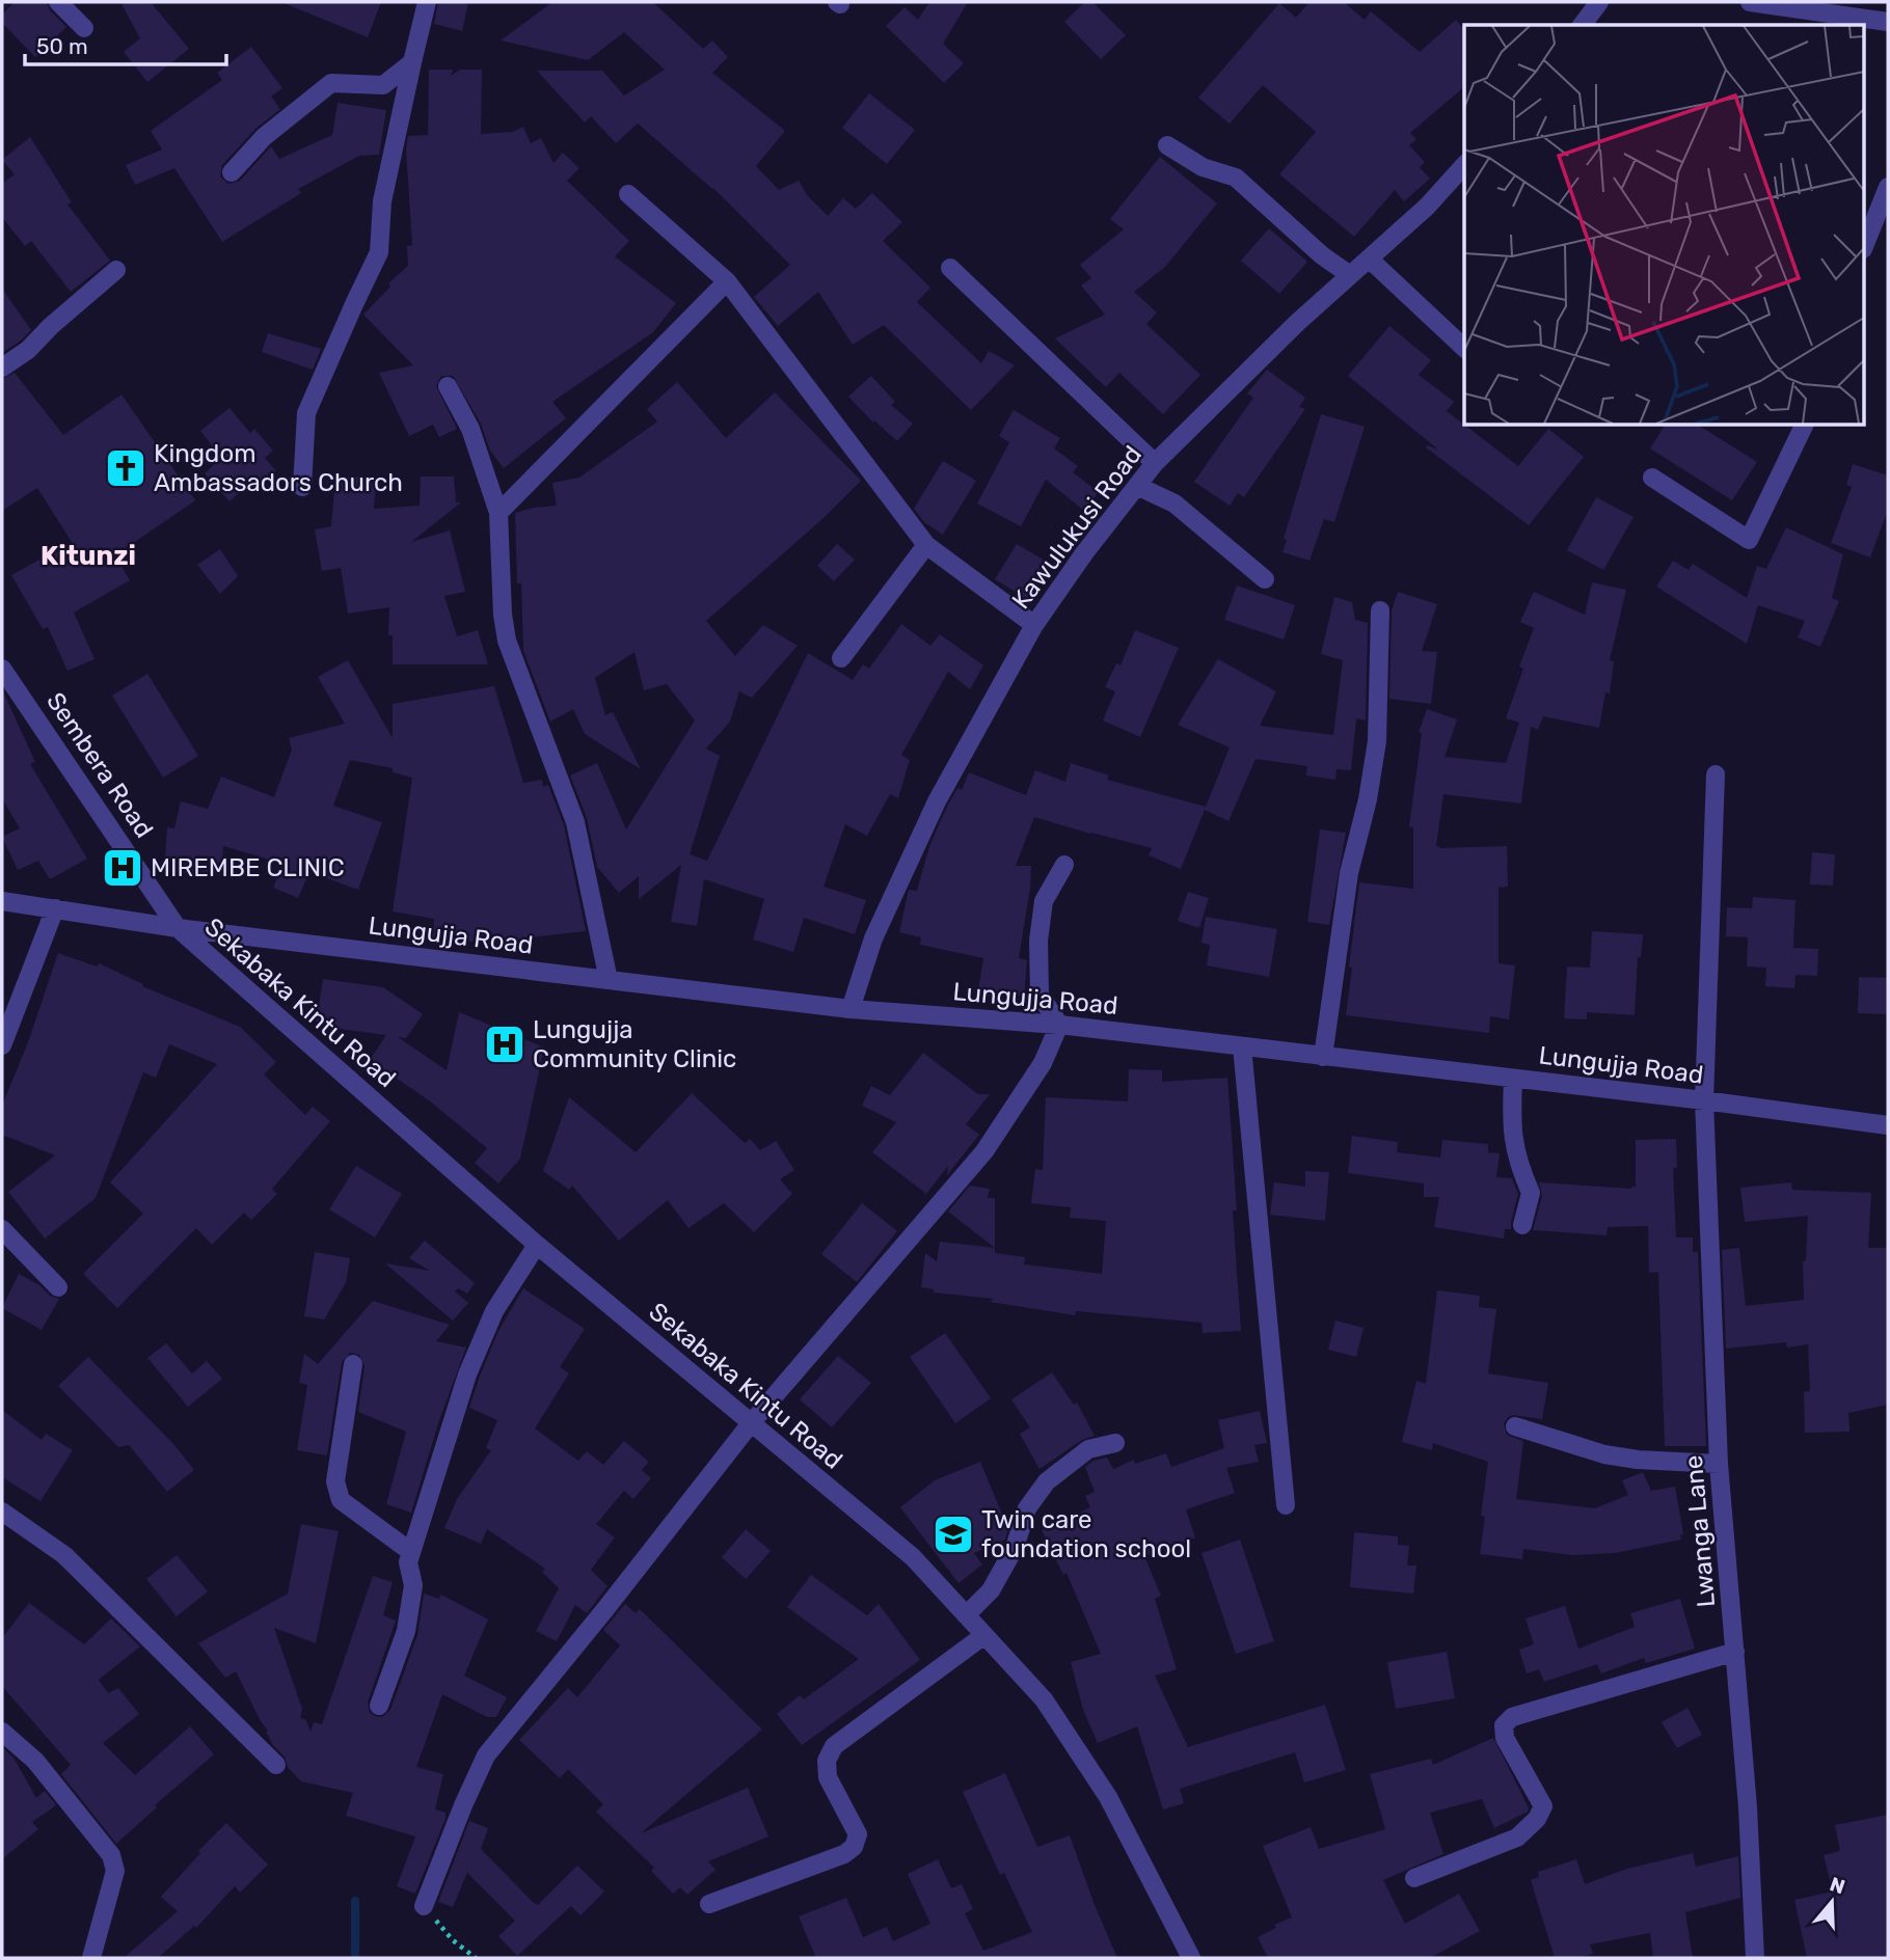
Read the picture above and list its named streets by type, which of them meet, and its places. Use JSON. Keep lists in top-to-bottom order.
{
  "streets": {
    "street": [
      "Kawulukusi Road",
      "Sembera Road",
      "Lungujja Road",
      "Sekabaka Kintu Road",
      "Lwanga Lane"
    ]
  },
  "crossings": [
    ["Kawulukusi Road", "Lungujja Road"],
    ["Sembera Road", "Lungujja Road"],
    ["Sembera Road", "Sekabaka Kintu Road"],
    ["Lungujja Road", "Sekabaka Kintu Road"],
    ["Lungujja Road", "Lwanga Lane"]
  ],
  "districts": ["Kitunzi"],
  "places": {
    "church": ["Kingdom Ambassadors Church"],
    "hospital": ["MIREMBE CLINIC", "Lungujja Community Clinic"],
    "school or university": ["Twin care foundation school"]
  },
  "scale_bar": "50 m",
  "north": "top"
}
